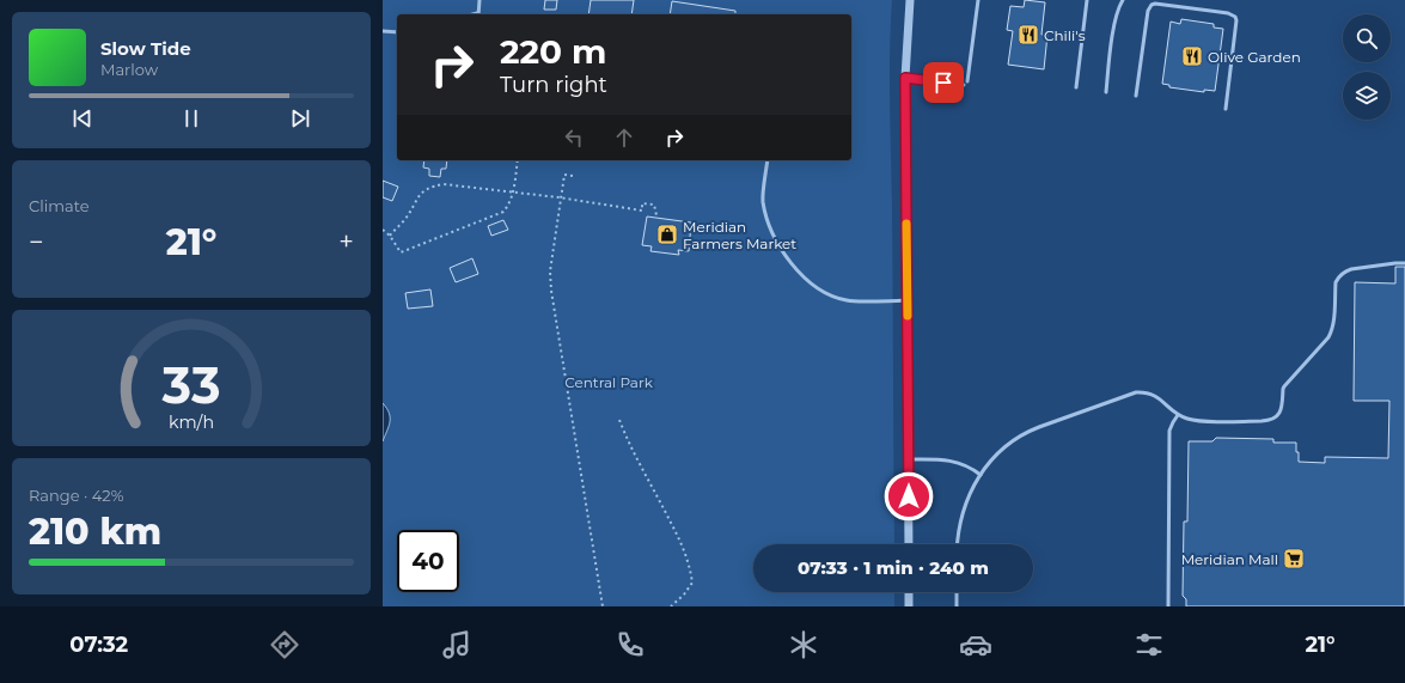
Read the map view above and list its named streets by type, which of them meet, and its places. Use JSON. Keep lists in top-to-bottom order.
{
  "parks": ["Central Park"],
  "places": {
    "restaurant": ["Chili's", "Olive Garden"],
    "shop": ["Meridian Farmers Market"],
    "supermarket": ["Meridian Mall"]
  },
  "page": {
    "turn": ["220 m", "Turn right"],
    "song": ["Slow Tide", "Marlow"],
    "tile": [
      "Climate",
      ["Range · 42%", "210 km"]
    ],
    "heat": ["−", "21°", "+"],
    "limit": "40",
    "trip": "07:33 · 1 min · 240 m",
    "tabs": ["07:32", "21°"],
    "gauge": ["33", "km/h"]
  }
}
